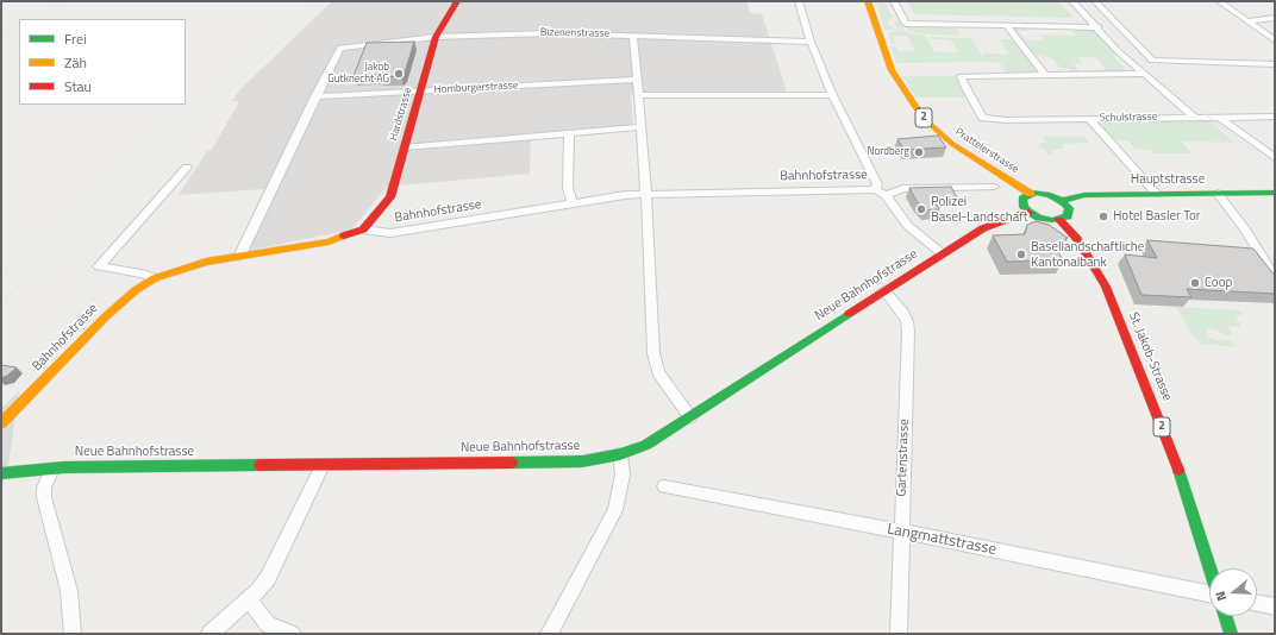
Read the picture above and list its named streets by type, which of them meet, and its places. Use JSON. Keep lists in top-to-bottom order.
{
  "streets": {
    "street": [
      "Bizenenstrasse",
      "Homburgerstrasse",
      "Hardstrasse",
      "2",
      "Schulstrasse",
      "Prattelerstrasse",
      "Bahnhofstrasse",
      "Hauptstrasse",
      "Neue Bahnhofstrasse",
      "St. Jakob-Strasse",
      "Gartenstrasse",
      "Langmattstrasse"
    ]
  },
  "crossings": [
    ["Bizenenstrasse", "Homburgerstrasse"],
    ["Bizenenstrasse", "Hardstrasse"],
    ["Homburgerstrasse", "Hardstrasse"],
    ["Hardstrasse", "Bahnhofstrasse"],
    ["Prattelerstrasse", "Hauptstrasse"],
    ["Neue Bahnhofstrasse", "Gartenstrasse"],
    ["Gartenstrasse", "Langmattstrasse"]
  ],
  "places": [
    "Jakob Gutknecht AG",
    "Nordberg",
    "Polizei Basel-Landschaft",
    "Hotel Basler Tor",
    "Basellandschaftliche Kantonalbank",
    "Coop"
  ],
  "legend": ["Frei", "Zäh", "Stau"],
  "north": "left"
}
